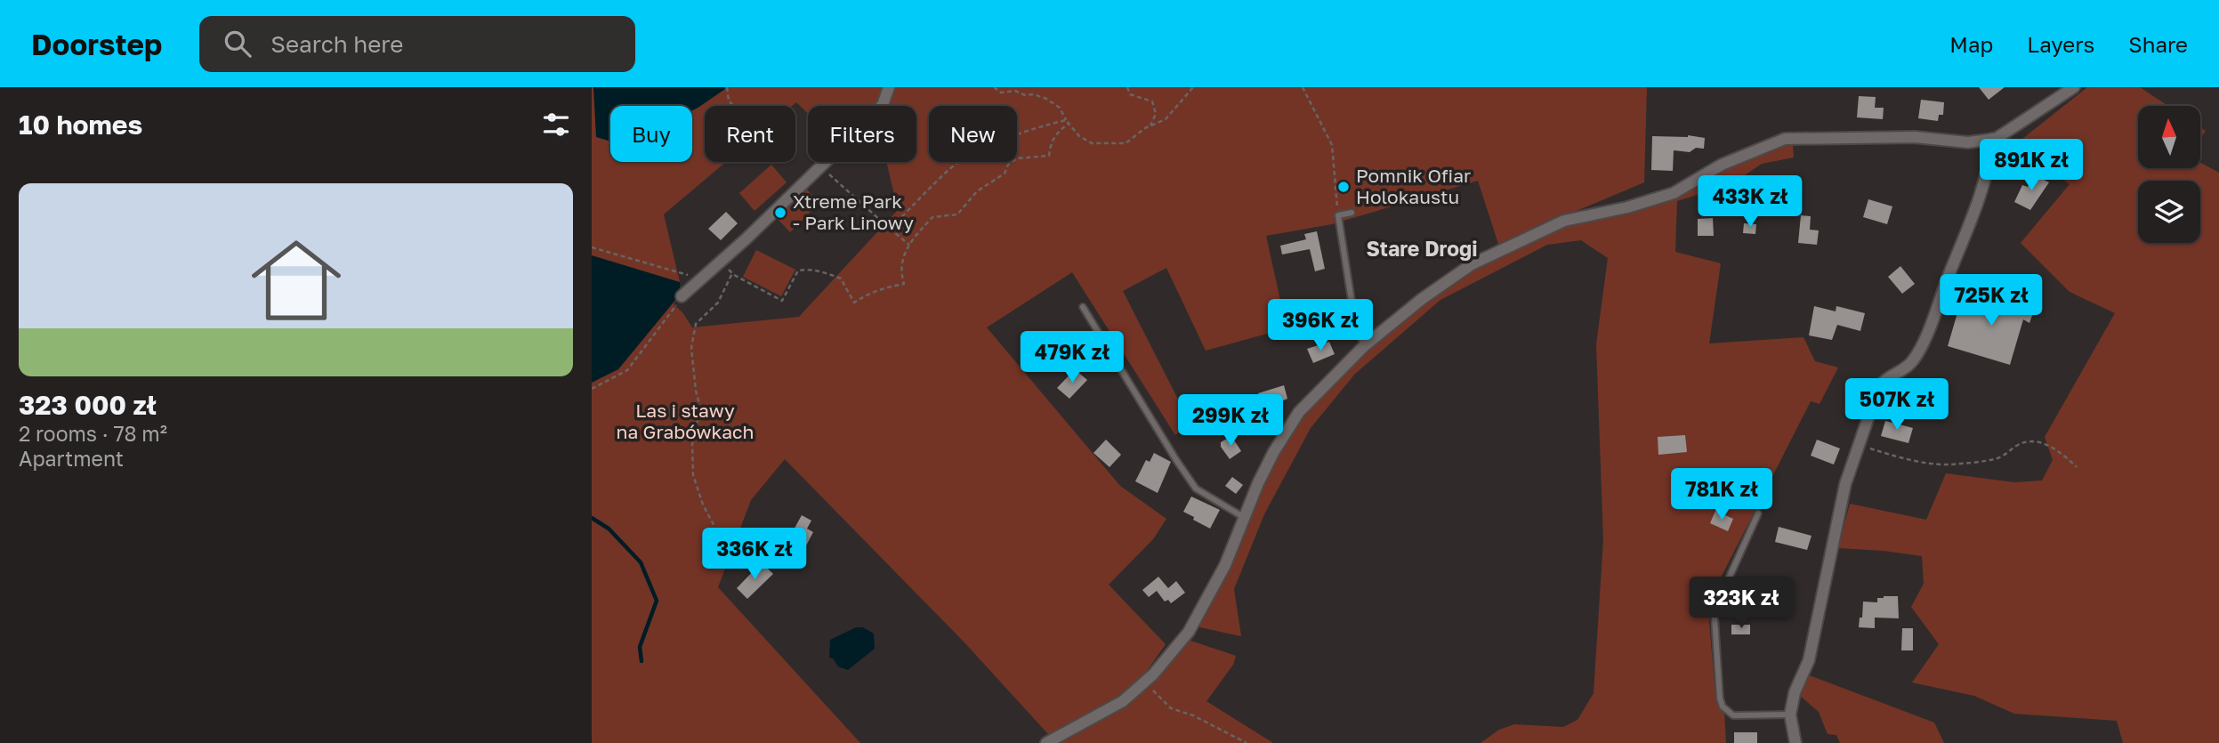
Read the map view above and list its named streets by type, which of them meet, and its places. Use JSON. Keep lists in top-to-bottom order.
{
  "districts": ["Stare Drogi"],
  "parks": ["Las i stawy na Grabówkach"],
  "places": ["Pomnik Ofiar Holokaustu", "Xtreme Park - Park Linowy"],
  "north": "top",
  "page": {
    "header": "Doorstep",
    "search": "Search here",
    "nav": ["Map", "Layers", "Share"],
    "heading": "10 homes",
    "chip": [
      "Buy",
      "Rent",
      "Filters",
      "New"
    ],
    "price": [
      "891K zł",
      "433K zł",
      "725K zł",
      "396K zł",
      "479K zł",
      "507K zł",
      "299K zł",
      "781K zł",
      "336K zł",
      "323K zł"
    ],
    "list": [
      {
        "name": "323 000 zł",
        "note": "2 rooms · 78 m² · Apartment"
      }
    ]
  }
}
